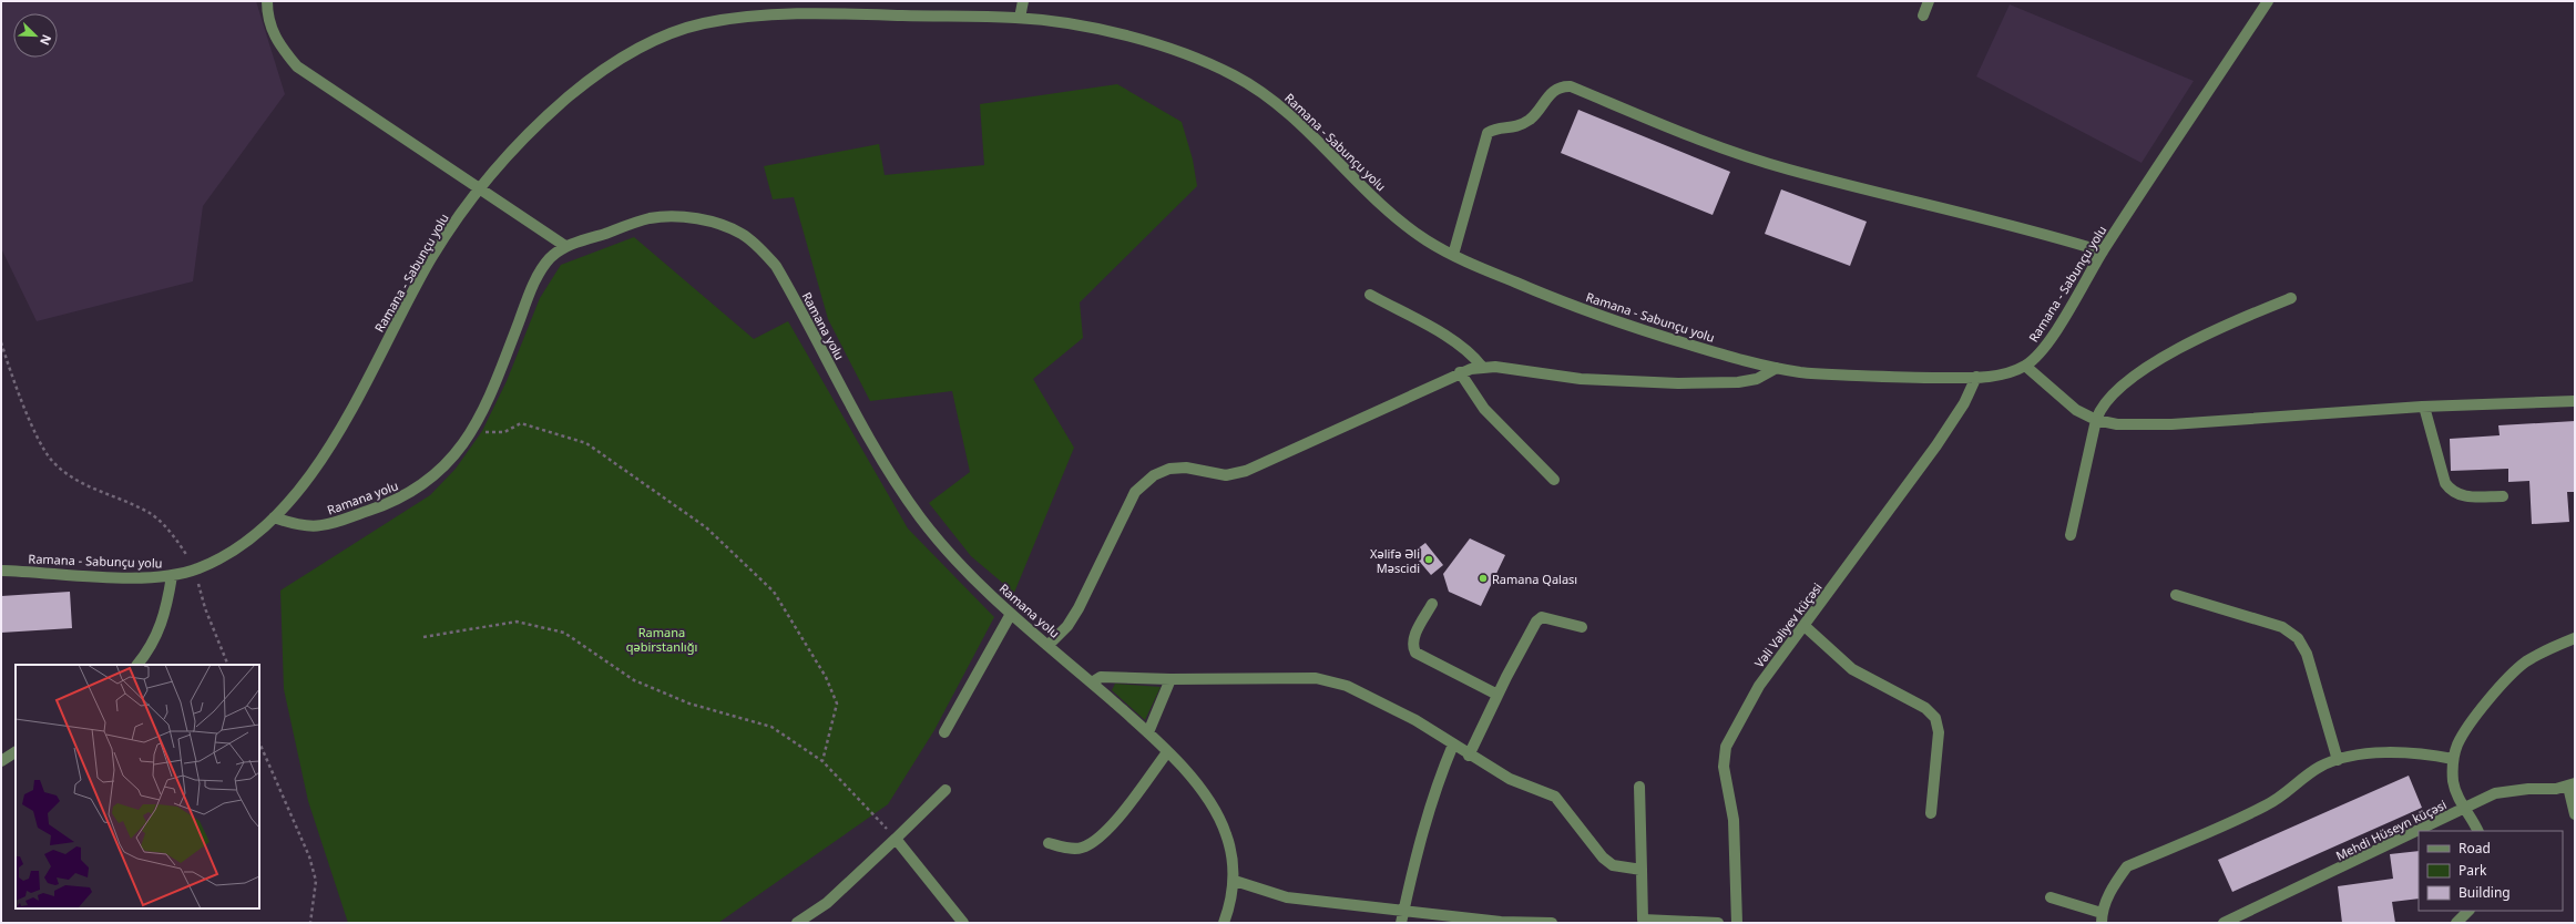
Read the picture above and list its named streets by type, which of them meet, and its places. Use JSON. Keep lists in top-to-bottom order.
{
  "streets": {
    "street": [
      "Ramana - Sabunçu yolu",
      "Ramana yolu",
      "Vəli Vəliyev küçəsi",
      "Mehdi Hüseyn küçəsi"
    ]
  },
  "crossings": [
    ["Ramana - Sabunçu yolu", "Ramana yolu"],
    ["Ramana - Sabunçu yolu", "Vəli Vəliyev küçəsi"]
  ],
  "parks": ["Ramana qəbirstanlığı"],
  "places": ["Xəlifə Əli Məscidi", "Ramana Qalası"],
  "legend": ["Road", "Park", "Building"],
  "north": "bottom right"
}
